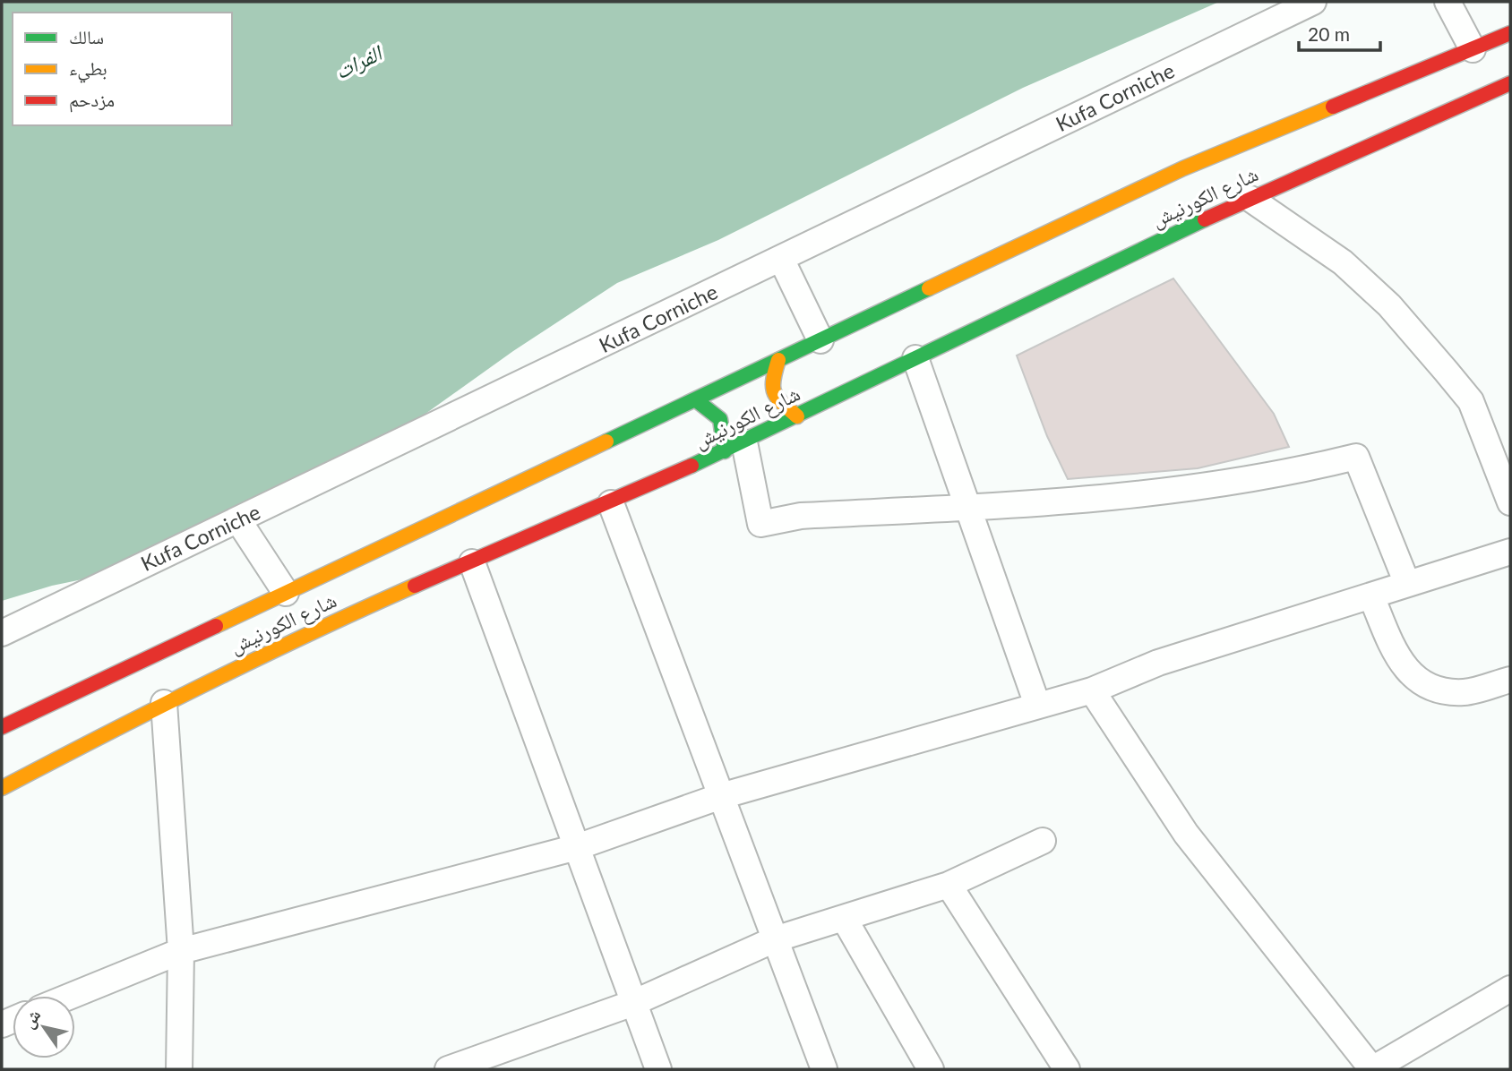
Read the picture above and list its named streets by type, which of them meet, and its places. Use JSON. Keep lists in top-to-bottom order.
{
  "streets": {
    "street": ["Kufa Corniche", "شارع الكورنيش"]
  },
  "water": ["الفرات"],
  "legend": ["سالك", "بطيء", "مزدحم"],
  "scale_bar": "20 m",
  "north": "top left"
}
